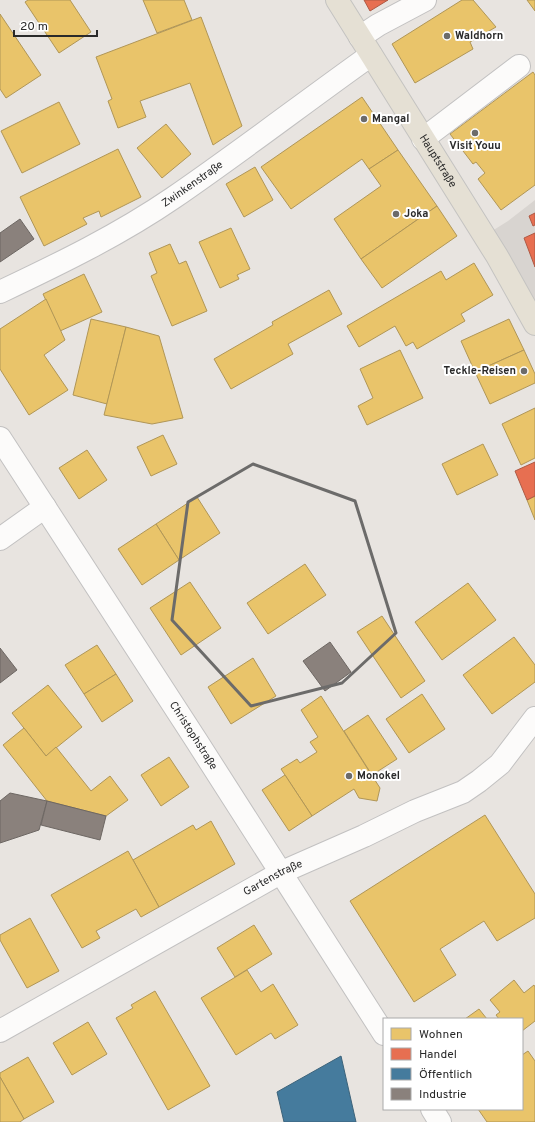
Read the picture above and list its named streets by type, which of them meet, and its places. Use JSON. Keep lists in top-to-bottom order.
{
  "streets": {
    "main road": ["Hauptstraße"],
    "street": ["Zwinkenstraße", "Christophstraße", "Gartenstraße"]
  },
  "crossings": [
    ["Hauptstraße", "Zwinkenstraße"],
    ["Christophstraße", "Gartenstraße"]
  ],
  "places": [
    "Waldhorn",
    "Mangal",
    "Visit Youu",
    "Joka",
    "Teckle-Reisen",
    "Monokel"
  ],
  "legend": [
    "Wohnen",
    "Handel",
    "Öffentlich",
    "Industrie"
  ],
  "scale_bar": "20 m"
}
